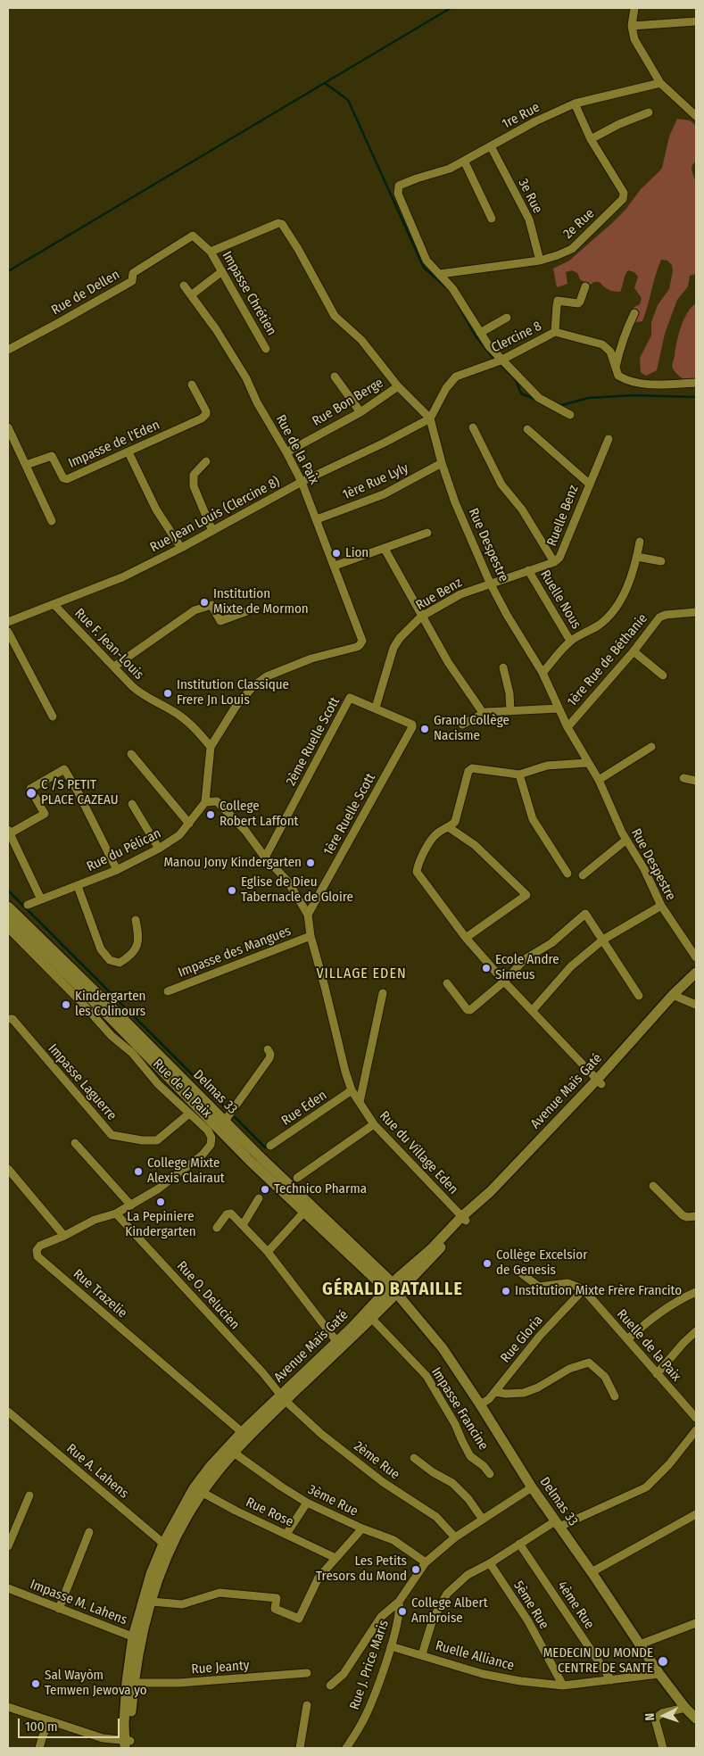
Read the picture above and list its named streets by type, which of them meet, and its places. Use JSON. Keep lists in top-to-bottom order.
{
  "streets": {
    "main road": ["Avenue Maïs Gaté", "Delmas 33"],
    "street": [
      "1re Rue",
      "3e Rue",
      "2e Rue",
      "Rue de Dellen",
      "Impasse Chrétien",
      "Clercine 8",
      "Rue Bon Berge",
      "Impasse de l'Eden",
      "Rue de la Paix",
      "1ère Rue Lyly",
      "Rue Jean Louis (Clercine 8)",
      "Ruelle Benz",
      "Rue Despestre",
      "Rue Benz",
      "Ruelle Nous",
      "Rue F. Jean-Louis",
      "1ère Rue de Béthanie",
      "2ème Ruelle Scott",
      "1ère Ruelle Scott",
      "Rue du Pélican",
      "Impasse des Mangues",
      "Impasse Laguerre",
      "Rue Eden",
      "Rue du Village Eden",
      "Rue Trazelie",
      "Rue O. Delucien",
      "Rue Gloria",
      "Ruelle de la Paix",
      "Impasse Francine",
      "2ème Rue",
      "Rue A. Lahens",
      "3ème Rue",
      "Rue Rose",
      "Impasse M. Lahens",
      "5ème Rue",
      "4ème Rue",
      "Ruelle Alliance",
      "Rue J. Price Maris",
      "Rue Jeanty"
    ]
  },
  "crossings": [
    ["1re Rue", "3e Rue"],
    ["1re Rue", "2e Rue"],
    ["3e Rue", "2e Rue"],
    ["Rue de Dellen", "Impasse Chrétien"],
    ["Clercine 8", "Rue Jean Louis (Clercine 8)"],
    ["Clercine 8", "Rue Despestre"],
    ["Rue Bon Berge", "Rue de la Paix"],
    ["Rue de la Paix", "1ère Rue Lyly"],
    ["Rue de la Paix", "Rue Jean Louis (Clercine 8)"],
    ["Rue de la Paix", "Rue F. Jean-Louis"],
    ["Rue de la Paix", "Impasse Laguerre"],
    ["Rue de la Paix", "Rue Trazelie"],
    ["Rue de la Paix", "Rue O. Delucien"],
    ["1ère Rue Lyly", "Rue Despestre"],
    ["Rue Jean Louis (Clercine 8)", "Rue Despestre"],
    ["Rue Jean Louis (Clercine 8)", "Rue F. Jean-Louis"],
    ["Ruelle Benz", "Rue Despestre"],
    ["Ruelle Benz", "Rue Benz"],
    ["Ruelle Benz", "Ruelle Nous"],
    ["Rue Despestre", "Rue Benz"],
    ["Rue Despestre", "1ère Rue de Béthanie"],
    ["Rue Benz", "2ème Ruelle Scott"],
    ["2ème Ruelle Scott", "1ère Ruelle Scott"],
    ["2ème Ruelle Scott", "Rue du Village Eden"],
    ["1ère Ruelle Scott", "Rue du Village Eden"],
    ["Rue du Pélican", "Rue du Village Eden"],
    ["Impasse des Mangues", "Rue du Village Eden"],
    ["Avenue Maïs Gaté", "Delmas 33"],
    ["Avenue Maïs Gaté", "Rue du Village Eden"],
    ["Avenue Maïs Gaté", "Rue Trazelie"],
    ["Avenue Maïs Gaté", "Rue O. Delucien"],
    ["Avenue Maïs Gaté", "Impasse Francine"],
    ["Avenue Maïs Gaté", "2ème Rue"],
    ["Avenue Maïs Gaté", "Rue A. Lahens"],
    ["Avenue Maïs Gaté", "3ème Rue"],
    ["Avenue Maïs Gaté", "Rue Rose"],
    ["Avenue Maïs Gaté", "Impasse M. Lahens"],
    ["Avenue Maïs Gaté", "Rue Jeanty"],
    ["Delmas 33", "Rue Gloria"],
    ["Delmas 33", "Ruelle Alliance"],
    ["Delmas 33", "Rue J. Price Maris"],
    ["Rue Eden", "Rue du Village Eden"],
    ["Rue O. Delucien", "2ème Rue"],
    ["Rue Gloria", "Ruelle de la Paix"],
    ["2ème Rue", "Rue J. Price Maris"],
    ["3ème Rue", "Rue J. Price Maris"],
    ["5ème Rue", "Ruelle Alliance"],
    ["4ème Rue", "Ruelle Alliance"],
    ["Ruelle Alliance", "Rue J. Price Maris"]
  ],
  "districts": ["VILLAGE EDEN", "GÉRALD BATAILLE"],
  "places": [
    "Lion",
    "Institution Mixte de Mormon",
    "Institution Classique Frere Jn Louis",
    "Grand Collège Nacisme",
    "C /S PETIT PLACE CAZEAU",
    "College Robert Laffont",
    "Manou Jony Kindergarten",
    "Eglise de Dieu Tabernacle de Gloire",
    "Ecole Andre Simeus",
    "Kindergarten les Colinours",
    "College Mixte Alexis Clairaut",
    "Technico Pharma",
    "La Pepiniere Kindergarten",
    "Collège Excelsior de Genesis",
    "Institution Mixte Frère Francito",
    "Les Petits Tresors du Mond",
    "College Albert Ambroise",
    "MEDECIN DU MONDE CENTRE DE SANTE",
    "Sal Wayòm Temwen Jewova yo"
  ],
  "scale_bar": "100 m",
  "north": "left"
}
